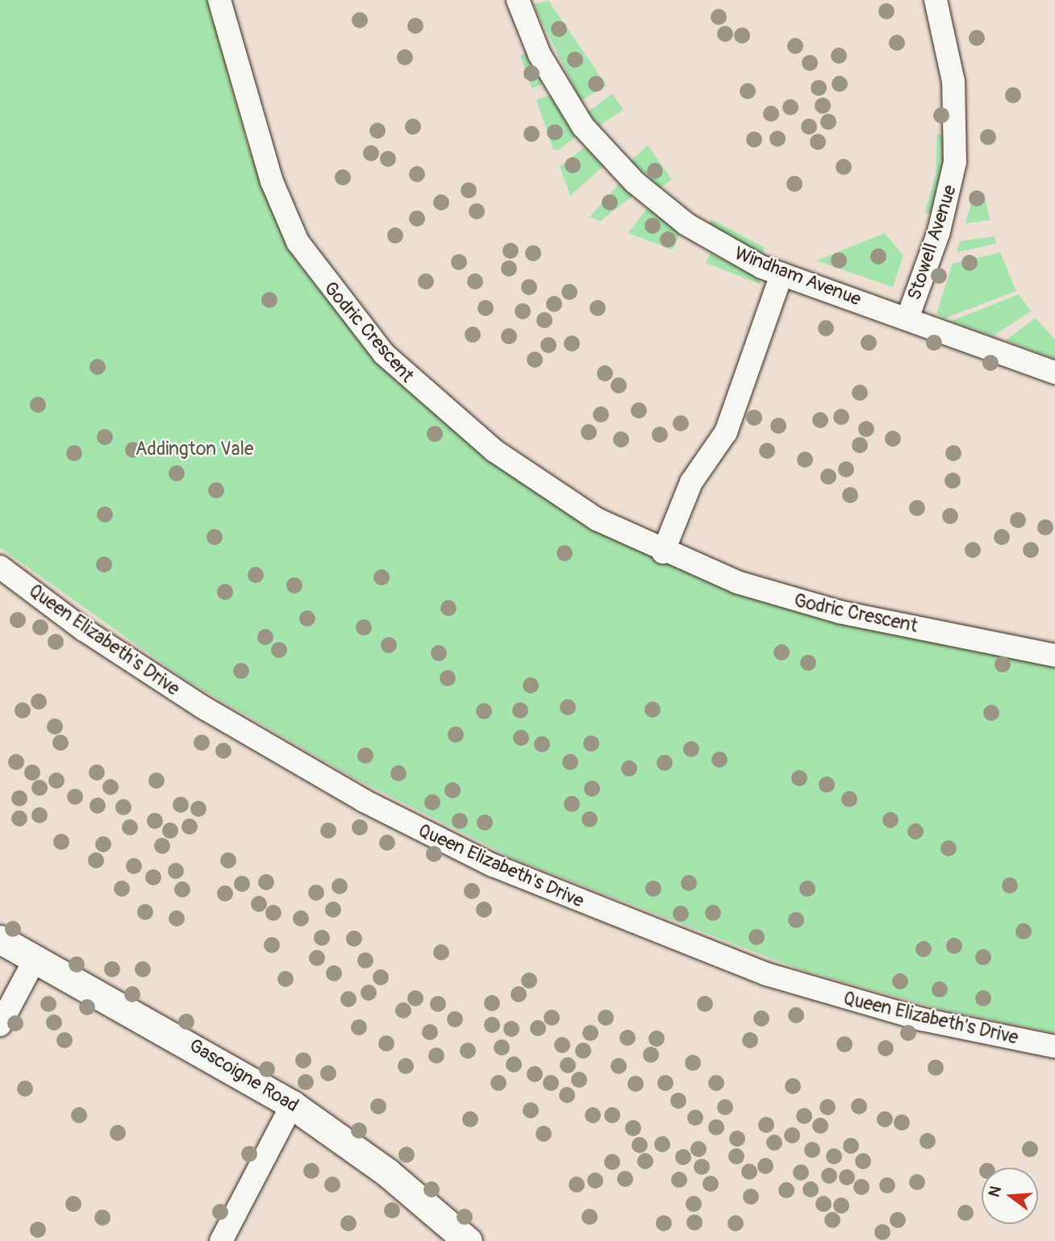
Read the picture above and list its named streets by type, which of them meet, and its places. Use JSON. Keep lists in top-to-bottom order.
{
  "streets": {
    "street": [
      "Stowell Avenue",
      "Windham Avenue",
      "Godric Crescent",
      "Queen Elizabeth's Drive",
      "Gascoigne Road"
    ]
  },
  "crossings": [
    ["Stowell Avenue", "Windham Avenue"]
  ],
  "parks": ["Addington Vale"],
  "north": "left"
}
